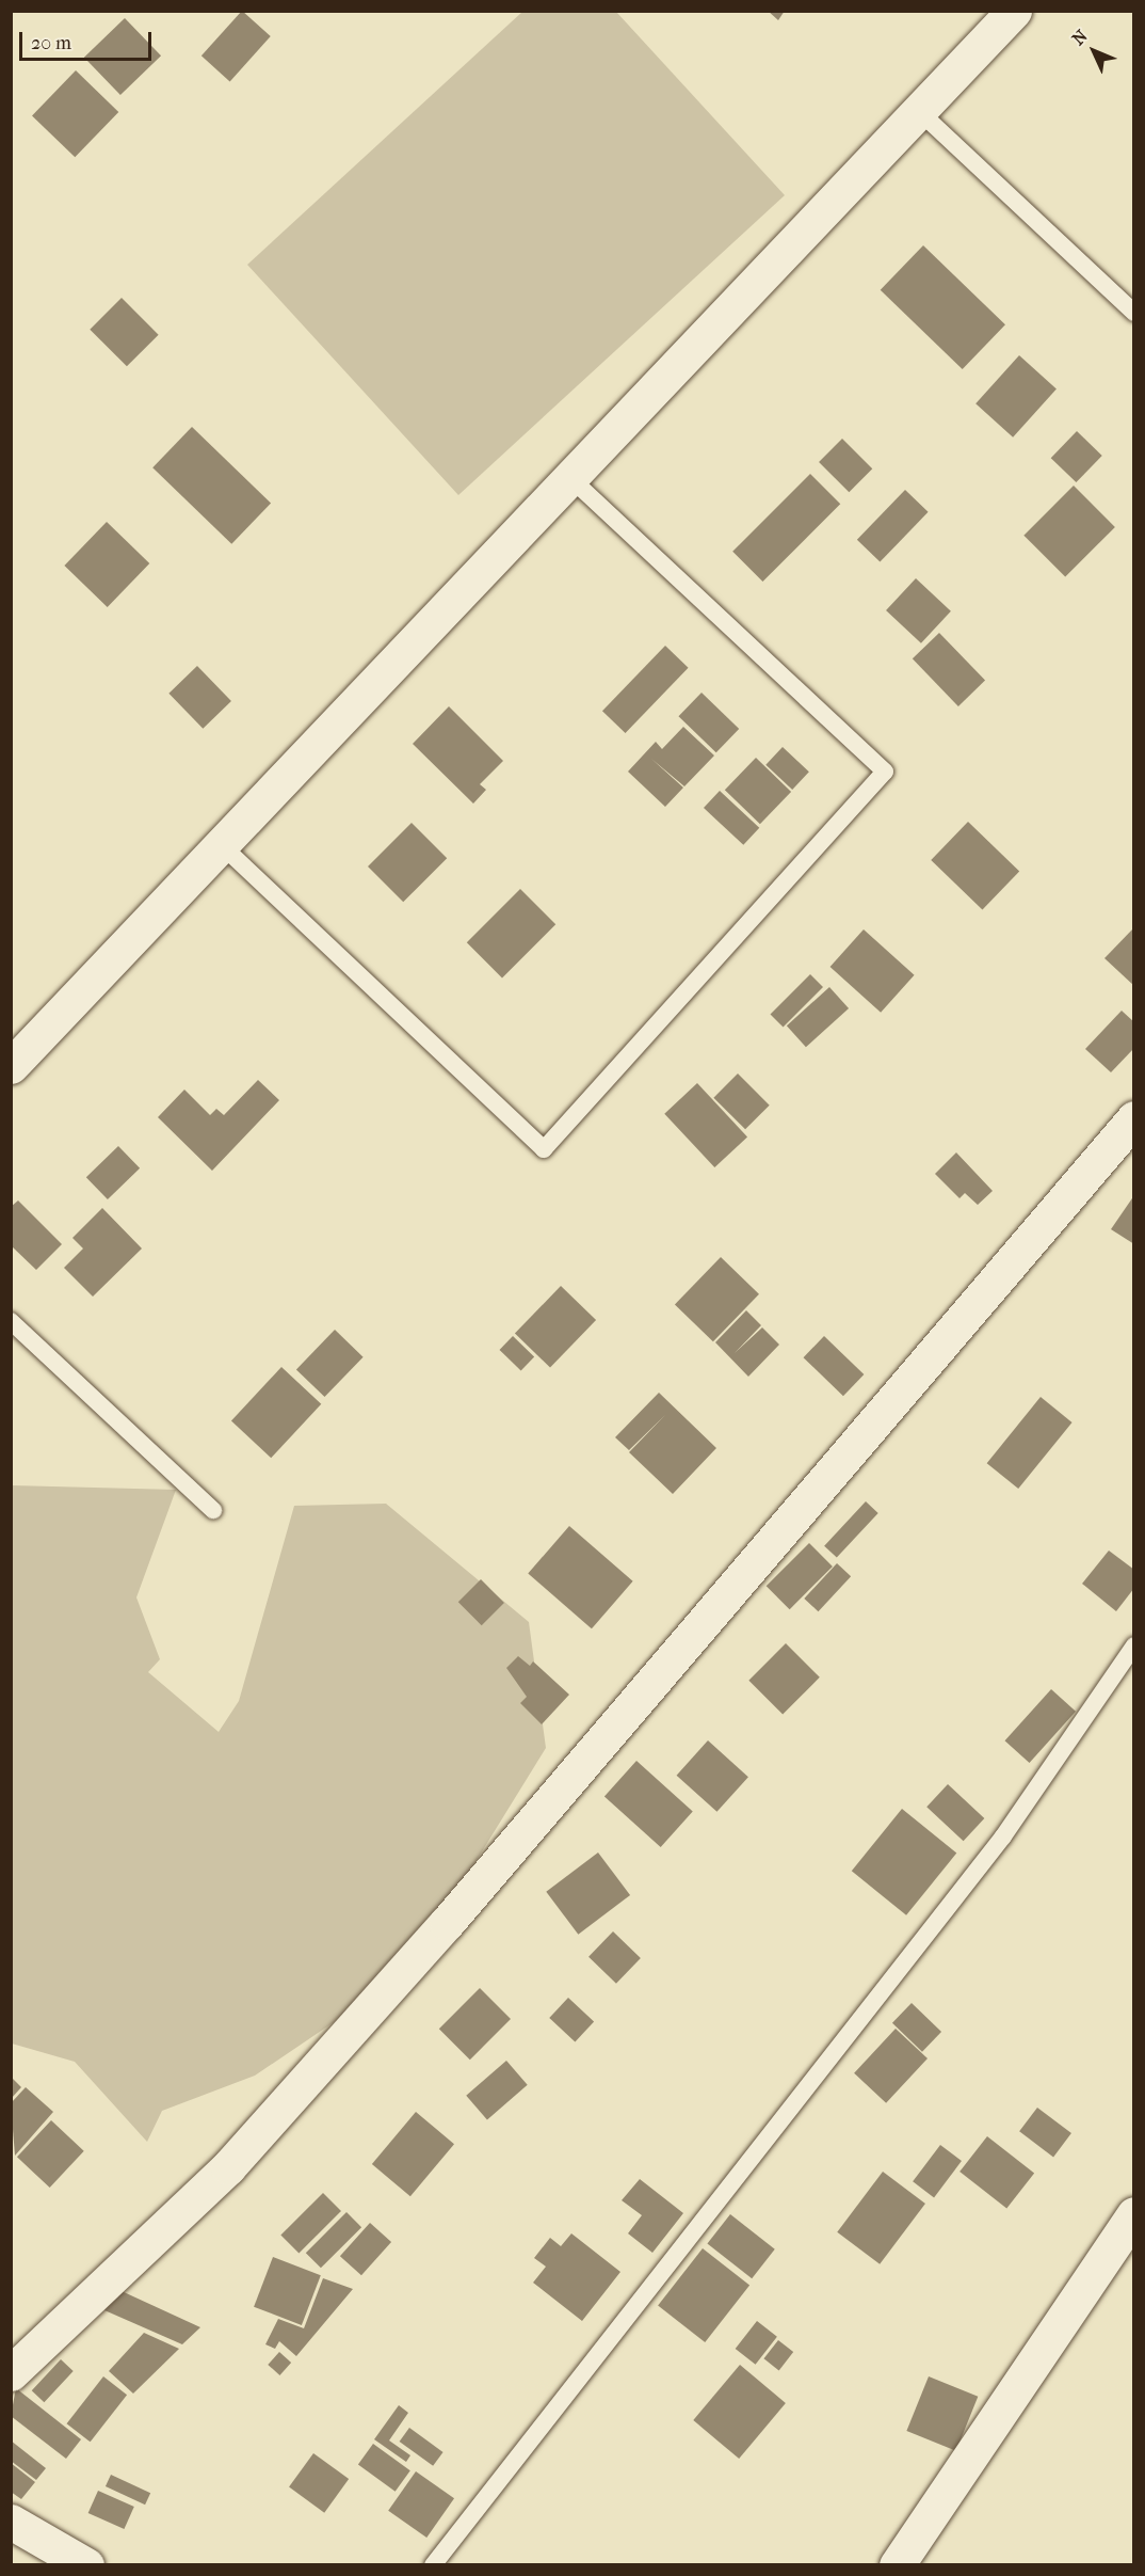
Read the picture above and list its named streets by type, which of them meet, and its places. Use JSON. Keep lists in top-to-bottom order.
{
  "scale_bar": "20 m",
  "north": "top left"
}
